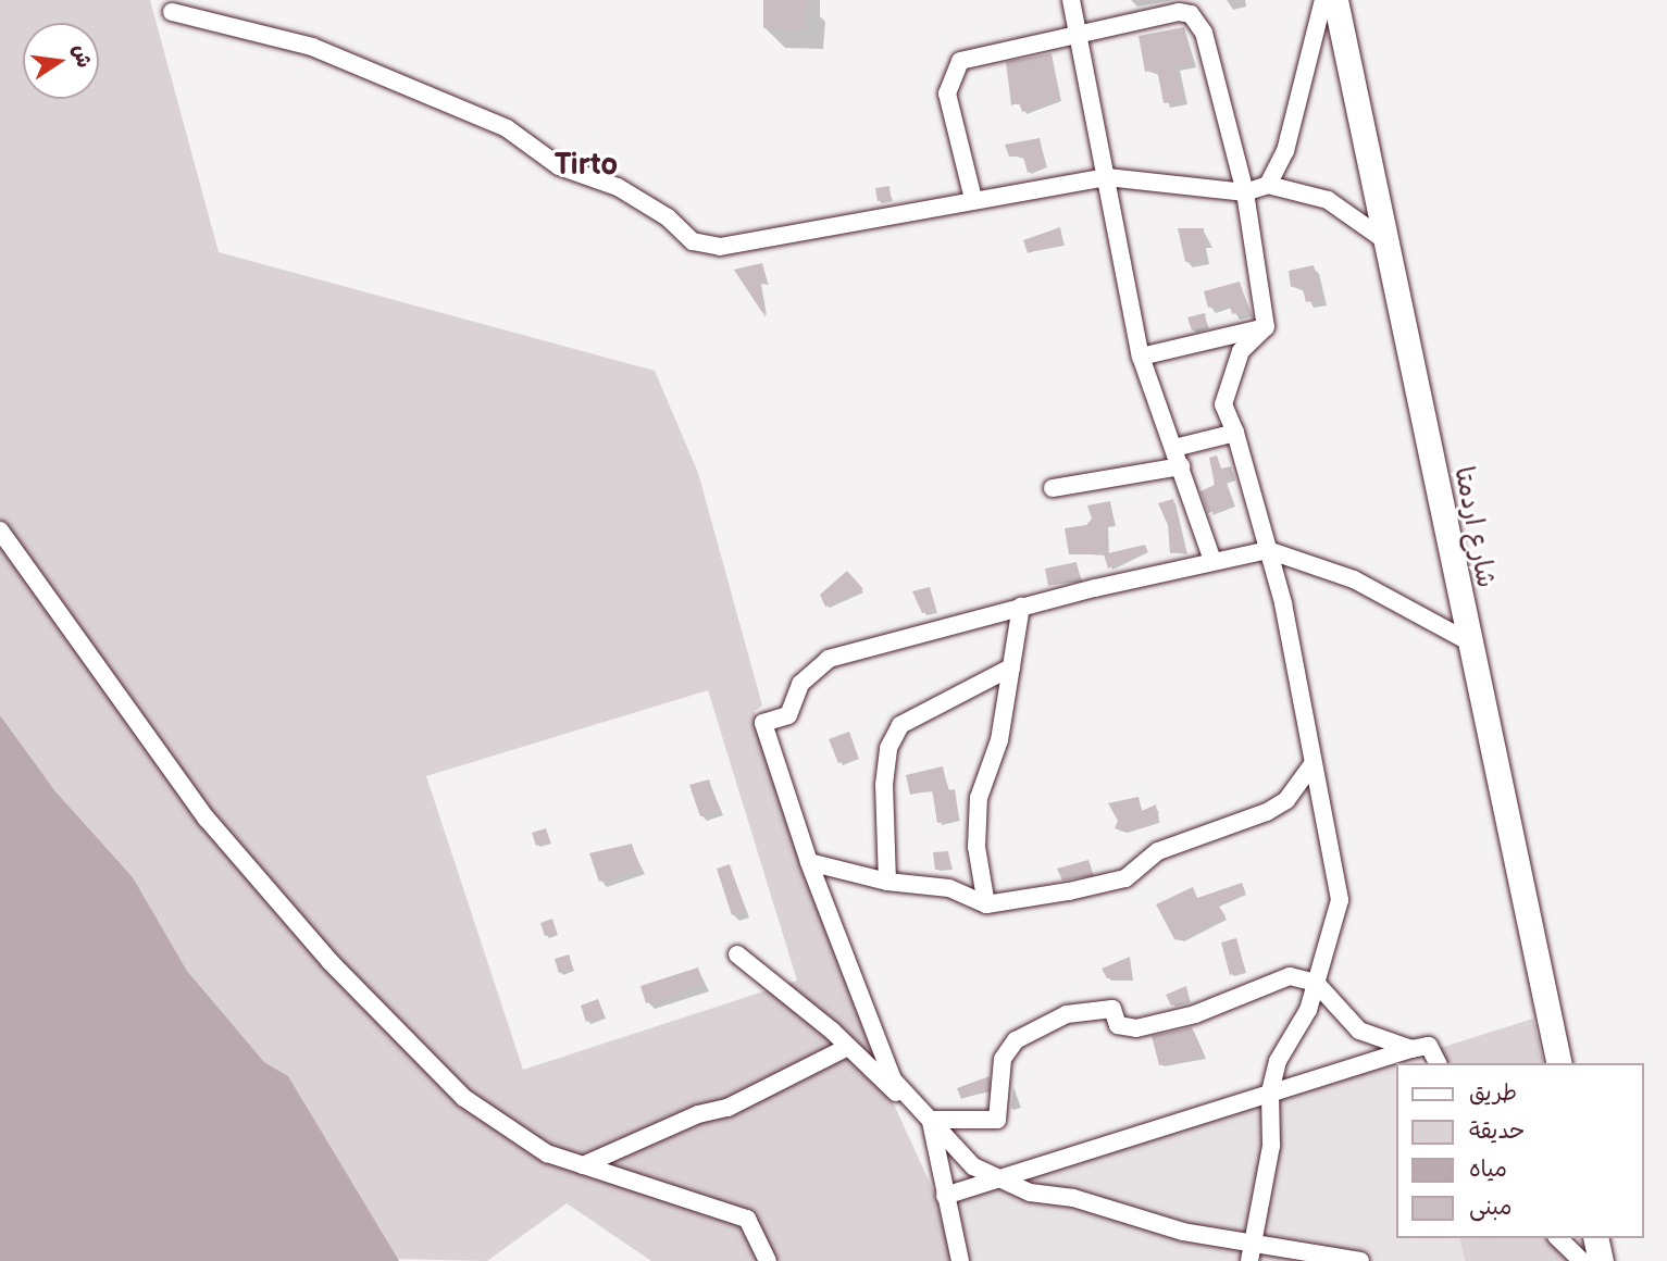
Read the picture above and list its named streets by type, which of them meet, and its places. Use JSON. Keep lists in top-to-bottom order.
{
  "streets": {
    "main road": ["شارع اردمتا"]
  },
  "districts": ["Tirto"],
  "legend": [
    "طريق",
    "حديقة",
    "مياه",
    "مبنى"
  ],
  "north": "right"
}
